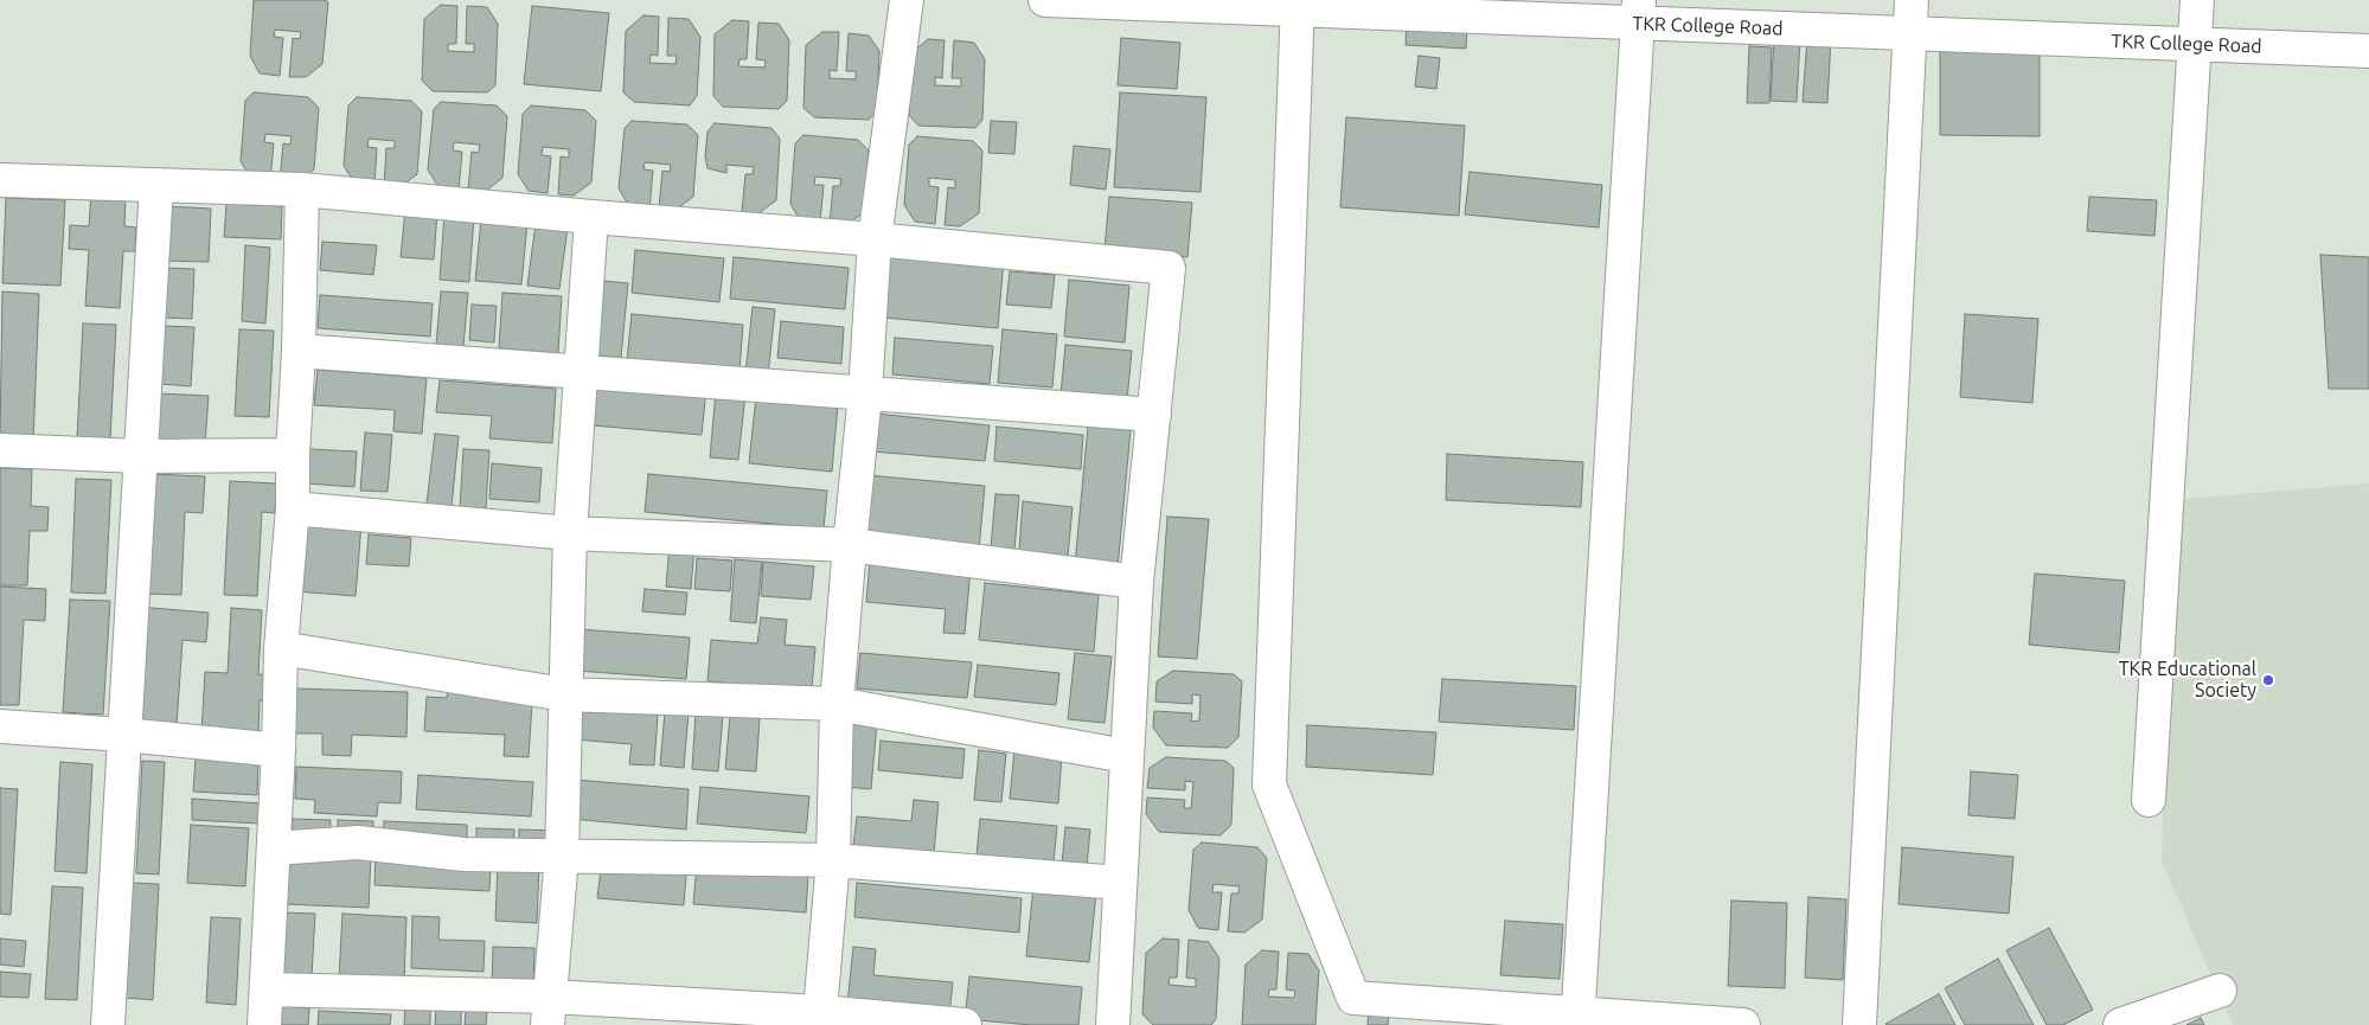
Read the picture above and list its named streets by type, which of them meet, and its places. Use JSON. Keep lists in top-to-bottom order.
{
  "streets": {
    "street": ["TKR College Road"]
  },
  "places": ["TKR Educational Society"]
}
